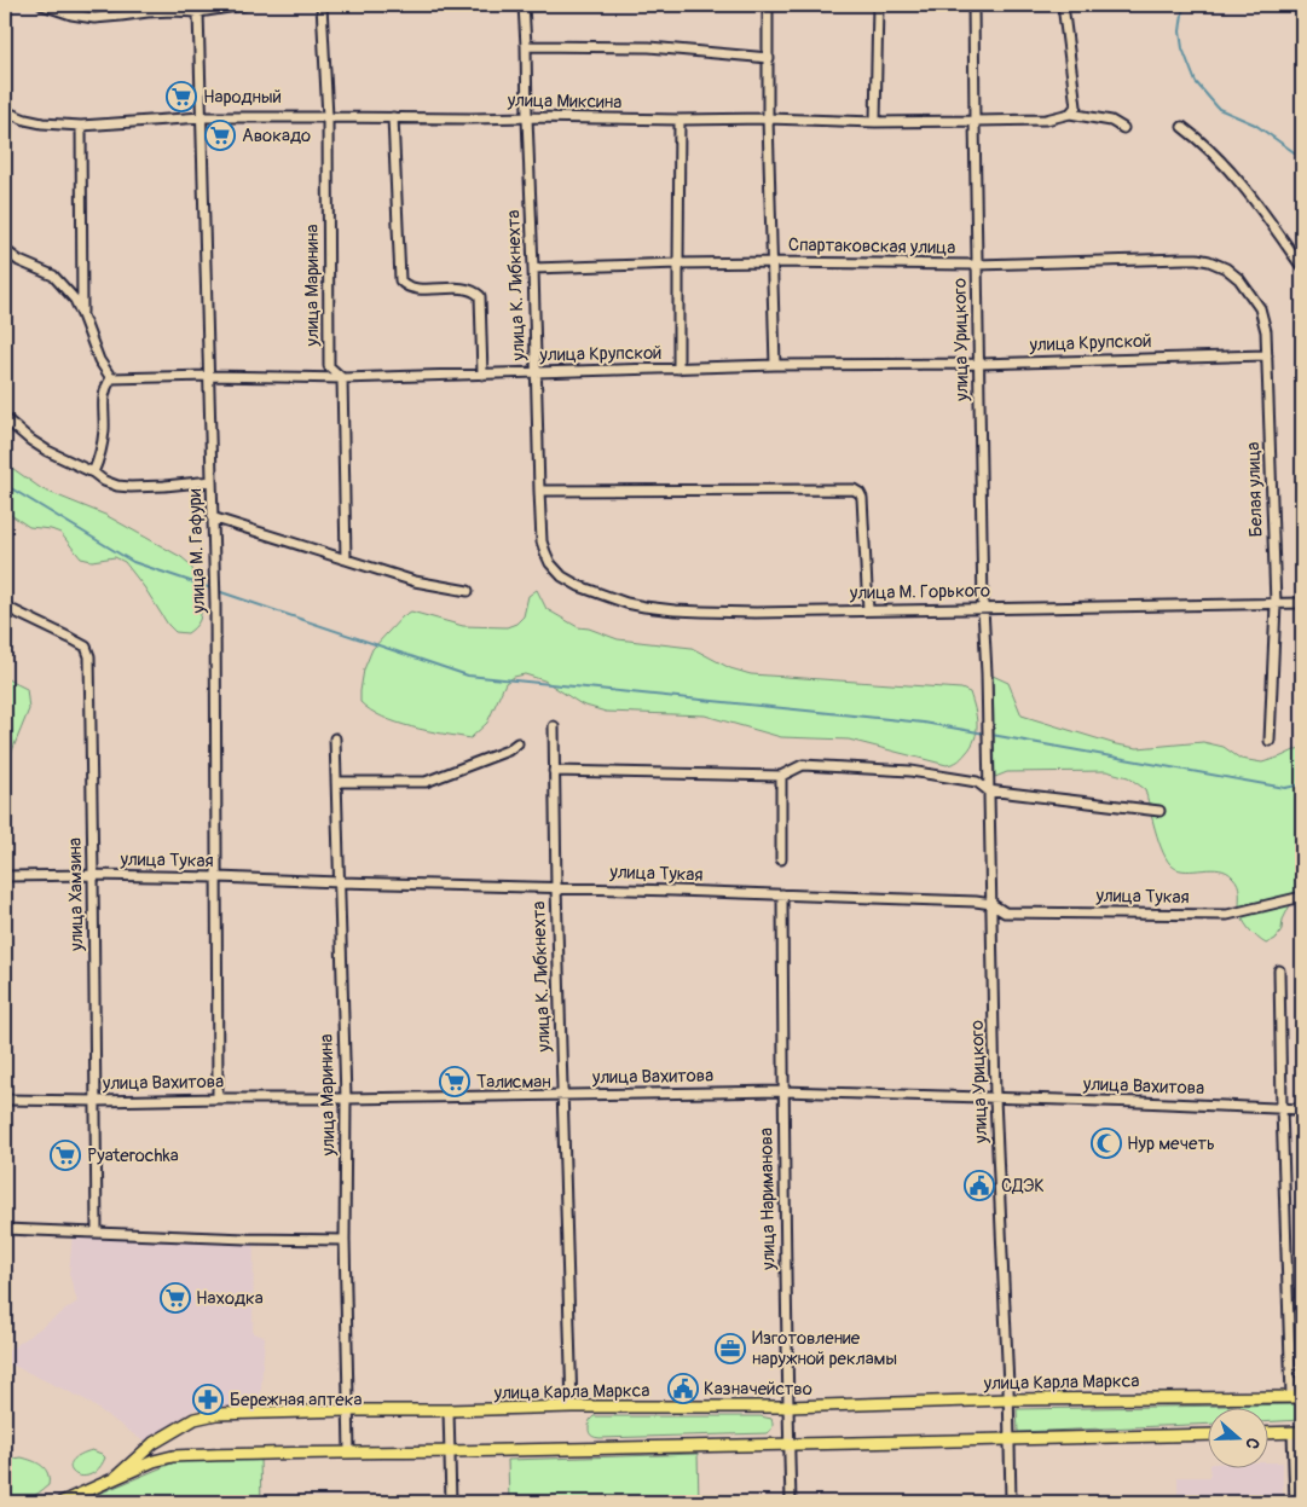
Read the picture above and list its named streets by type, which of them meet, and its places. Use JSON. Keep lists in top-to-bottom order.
{
  "streets": {
    "main road": ["улица Карла Маркса"],
    "street": [
      "улица Миксина",
      "Спартаковская улица",
      "улица Маринина",
      "улица К. Либкнехта",
      "улица Урицкого",
      "улица Крупской",
      "Белая улица",
      "улица М. Гафури",
      "улица М. Горького",
      "улица Тукая",
      "улица Хамзина",
      "улица Вахитова",
      "улица Нариманова"
    ]
  },
  "crossings": [
    ["улица Миксина", "улица Маринина"],
    ["улица Миксина", "улица К. Либкнехта"],
    ["улица Миксина", "улица Урицкого"],
    ["улица Миксина", "улица М. Гафури"],
    ["Спартаковская улица", "улица К. Либкнехта"],
    ["Спартаковская улица", "улица Урицкого"],
    ["Спартаковская улица", "Белая улица"],
    ["улица Маринина", "улица Крупской"],
    ["улица Маринина", "улица Тукая"],
    ["улица Маринина", "улица Вахитова"],
    ["улица Маринина", "улица Карла Маркса"],
    ["улица К. Либкнехта", "улица Крупской"],
    ["улица К. Либкнехта", "улица М. Горького"],
    ["улица К. Либкнехта", "улица Тукая"],
    ["улица К. Либкнехта", "улица Вахитова"],
    ["улица К. Либкнехта", "улица Карла Маркса"],
    ["улица Урицкого", "улица Крупской"],
    ["улица Урицкого", "улица М. Горького"],
    ["улица Урицкого", "улица Тукая"],
    ["улица Урицкого", "улица Вахитова"],
    ["улица Урицкого", "улица Карла Маркса"],
    ["улица Крупской", "Белая улица"],
    ["улица Крупской", "улица М. Гафури"],
    ["Белая улица", "улица М. Горького"],
    ["улица М. Гафури", "улица Тукая"],
    ["улица М. Гафури", "улица Вахитова"],
    ["улица Тукая", "улица Хамзина"],
    ["улица Тукая", "улица Нариманова"],
    ["улица Хамзина", "улица Вахитова"],
    ["улица Вахитова", "улица Нариманова"],
    ["улица Нариманова", "улица Карла Маркса"]
  ],
  "places": {
    "supermarket": [
      "Народный",
      "Авокадо",
      "Талисман",
      "Pyaterochka",
      "Находка"
    ],
    "mosque": ["Нур мечеть"],
    "public building": ["СДЭК", "Казначейство"],
    "office": ["Изготовление наружной рекламы"],
    "pharmacy": ["Бережная аптека"]
  },
  "north": "right"
}
